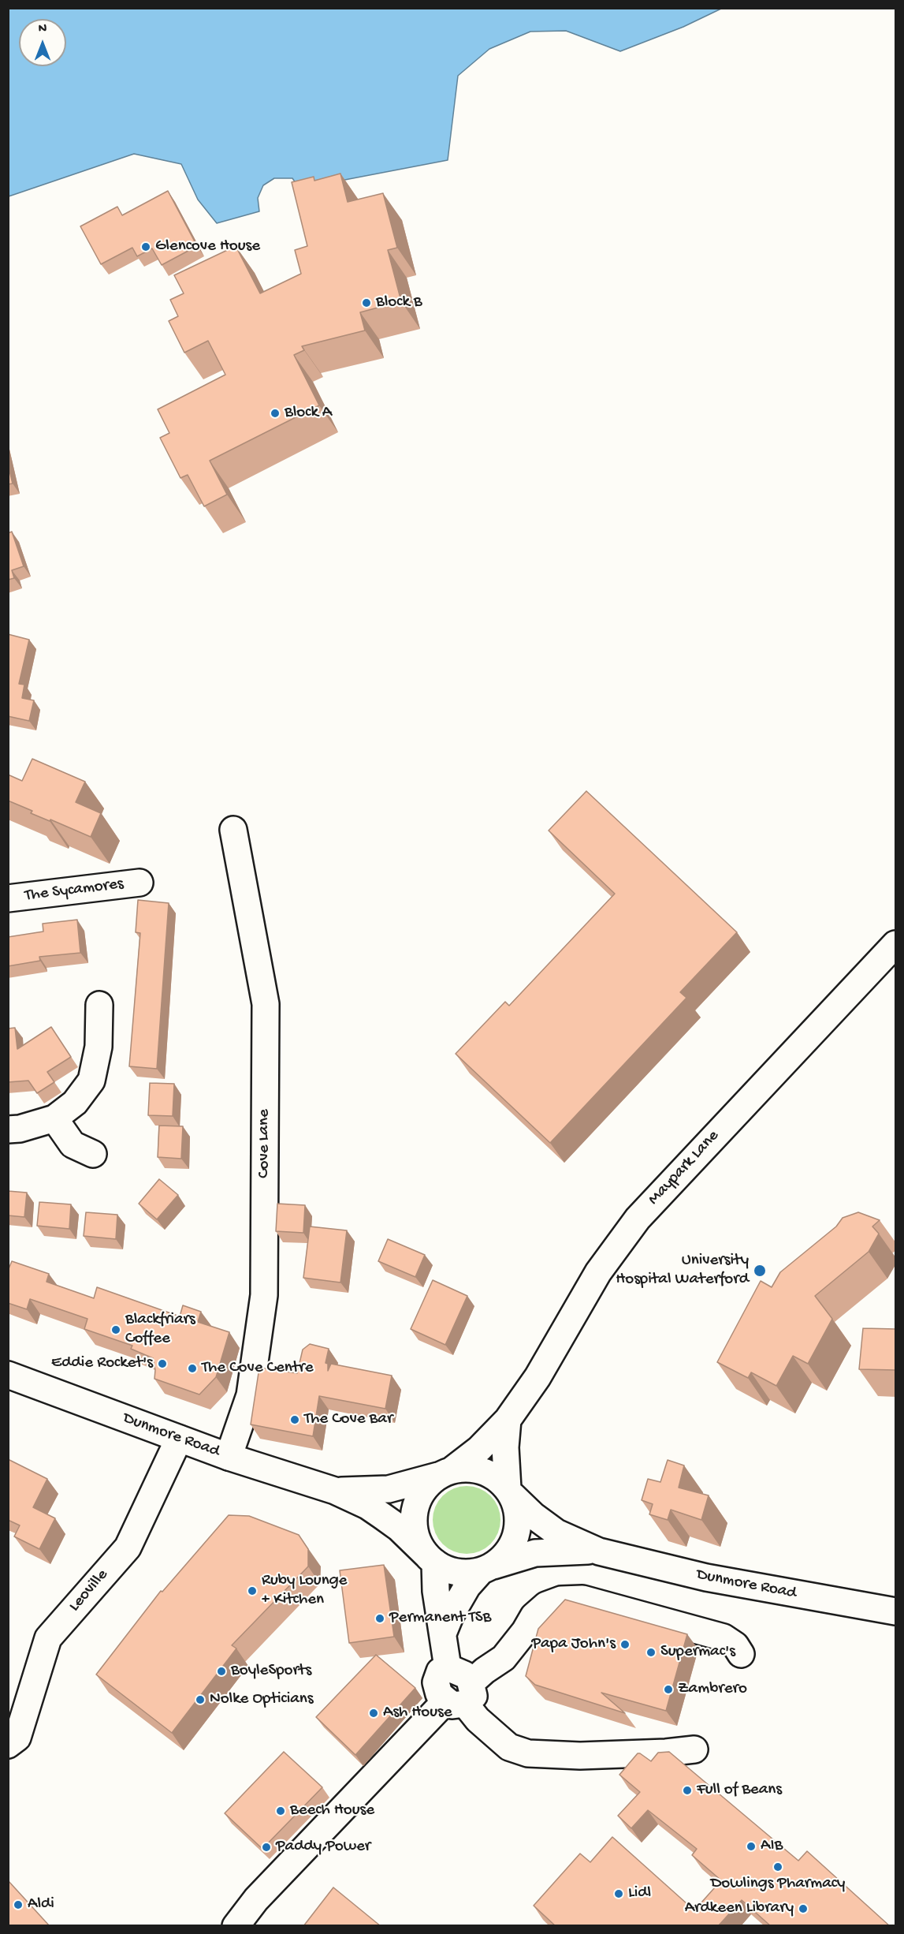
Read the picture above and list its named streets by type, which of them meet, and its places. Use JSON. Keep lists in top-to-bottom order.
{
  "streets": {
    "street": [
      "The Sycamores",
      "Cove Lane",
      "Maypark Lane",
      "Dunmore Road",
      "Leoville"
    ]
  },
  "crossings": [
    ["Cove Lane", "Dunmore Road"],
    ["Maypark Lane", "Dunmore Road"],
    ["Dunmore Road", "Leoville"]
  ],
  "places": [
    "Glencove House",
    "Block B",
    "Block A",
    "University Hospital Waterford",
    "Blackfriars Coffee",
    "Eddie Rocket's",
    "The Cove Centre",
    "The Cove Bar",
    "Ruby Lounge + Kitchen",
    "Permanent TSB",
    "Papa John's",
    "Supermac's",
    "BoyleSports",
    "Zambrero",
    "Nolke Opticians",
    "Ash House",
    "Full of Beans",
    "Beech House",
    "AIB",
    "Paddy Power",
    "Dowlings Pharmacy",
    "Lidl",
    "Aldi",
    "Ardkeen Library"
  ],
  "north": "top"
}
